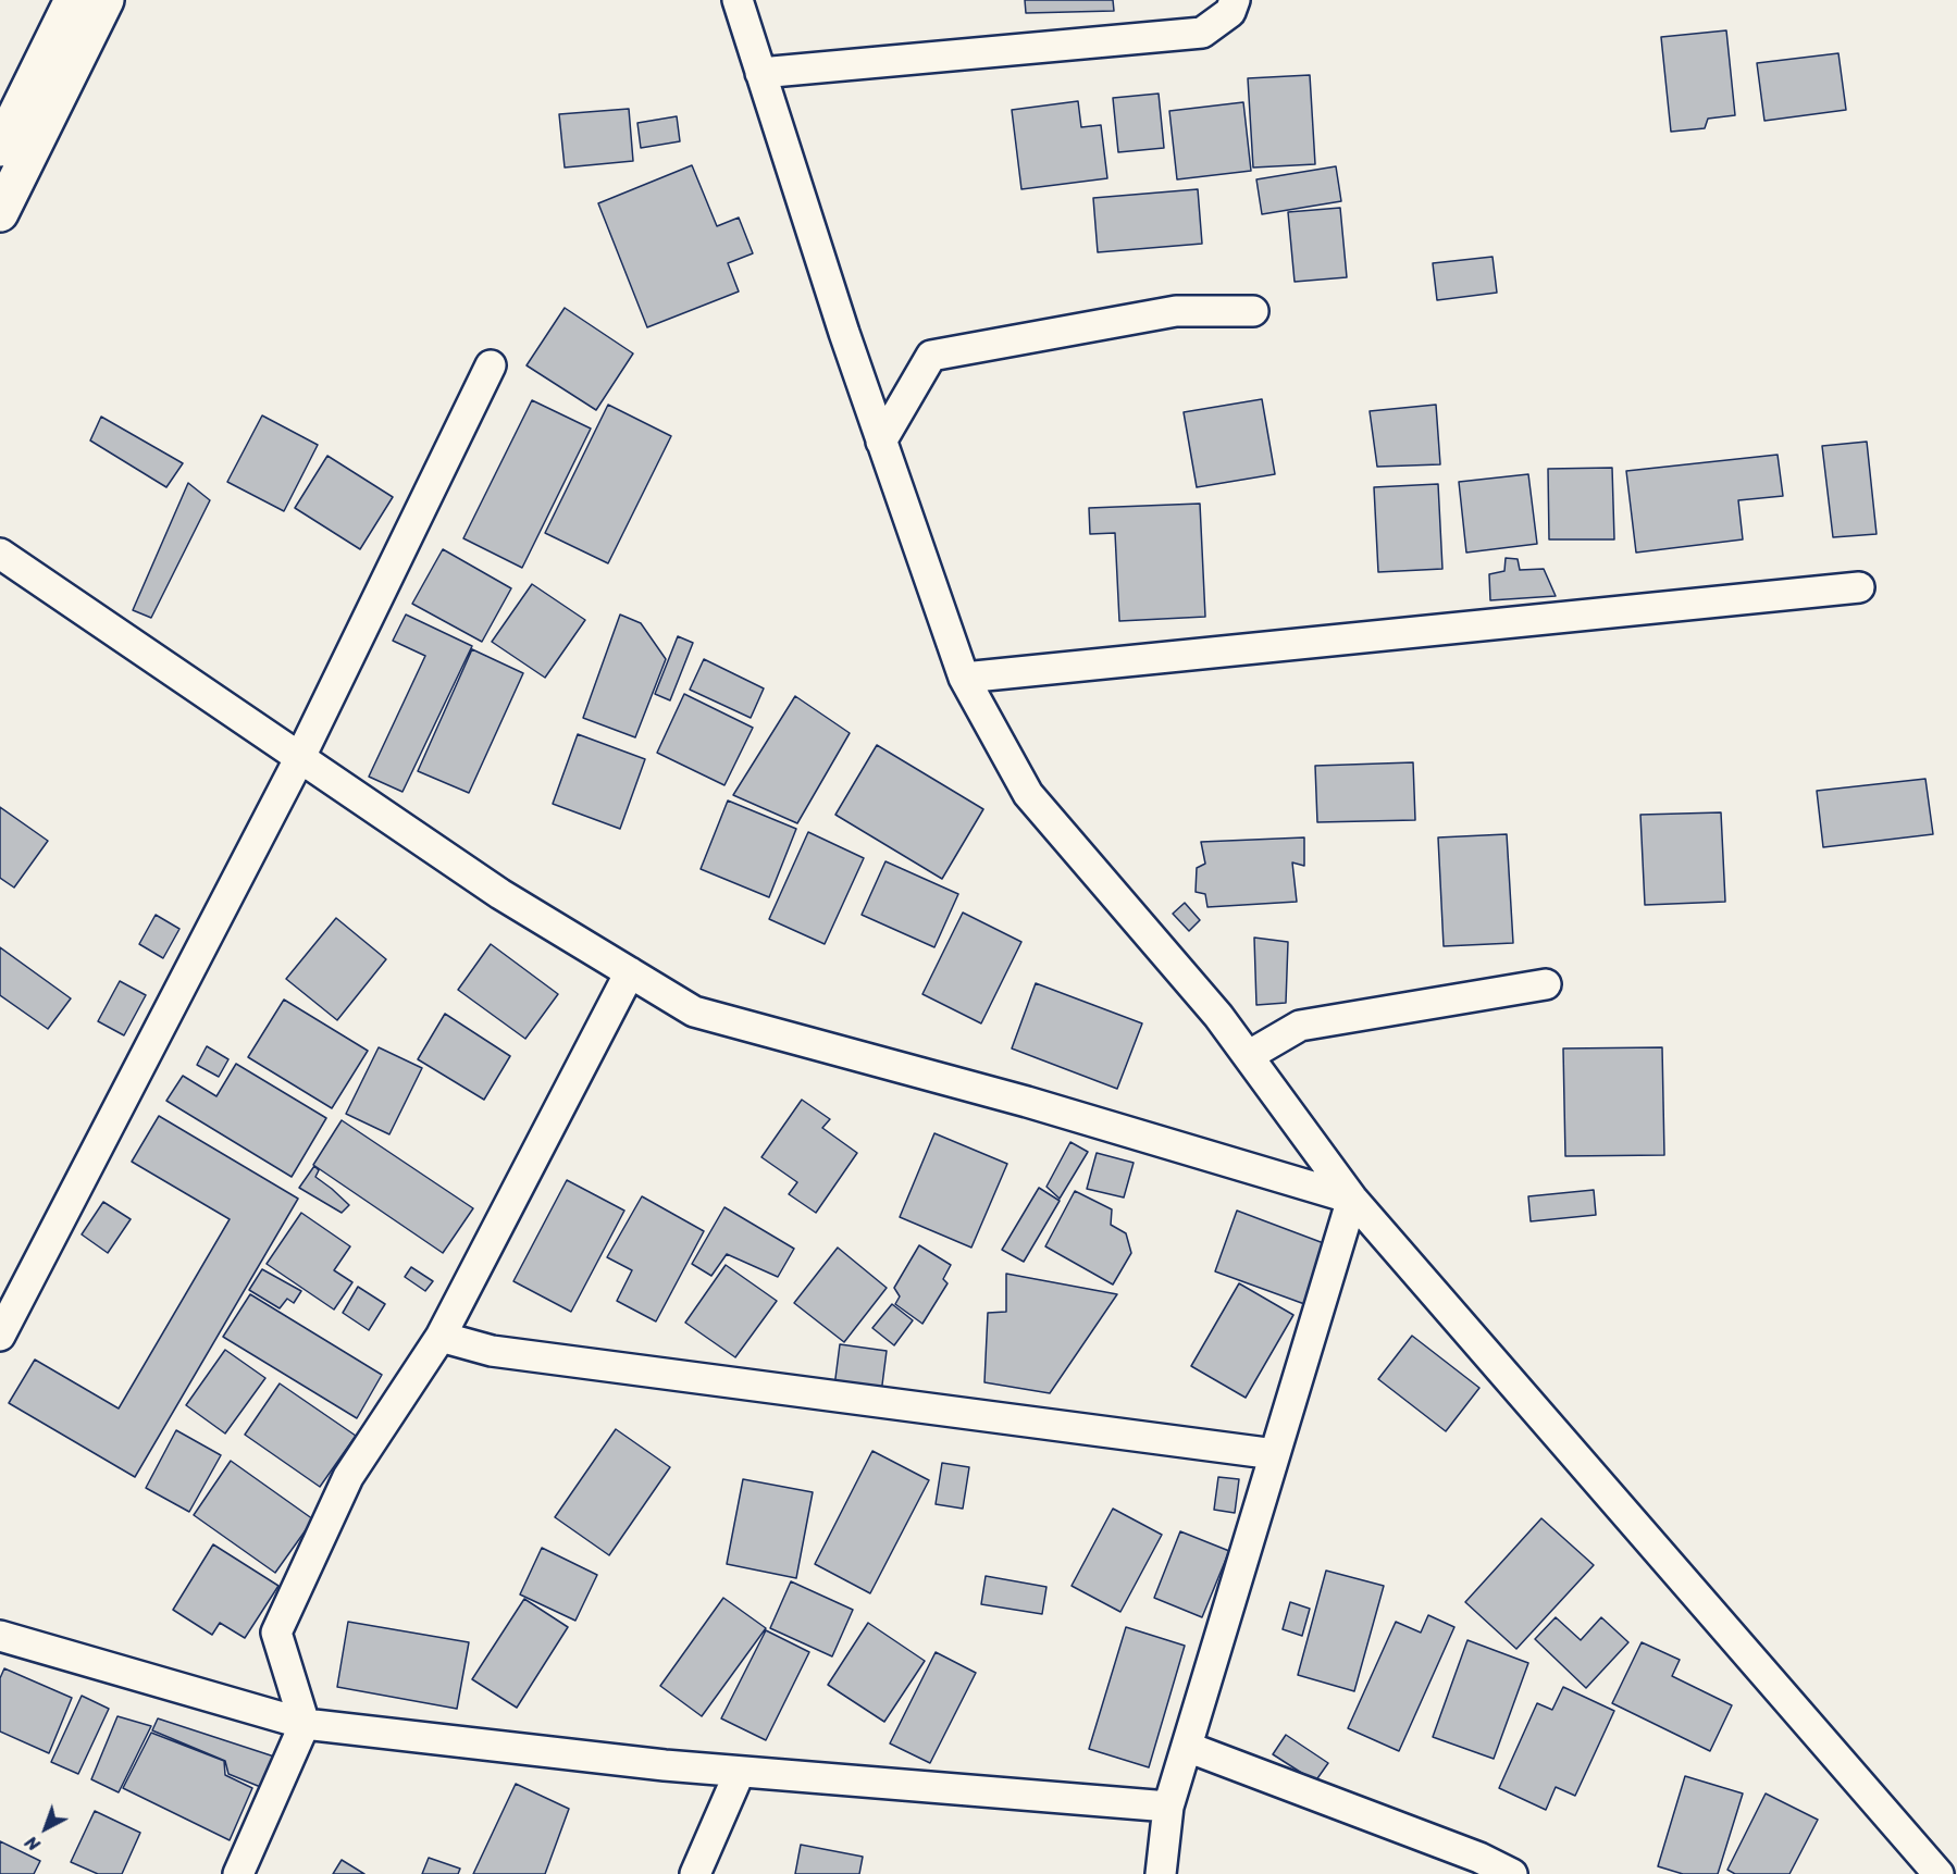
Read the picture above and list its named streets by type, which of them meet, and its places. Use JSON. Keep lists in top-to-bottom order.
{
  "north": "bottom left"
}
